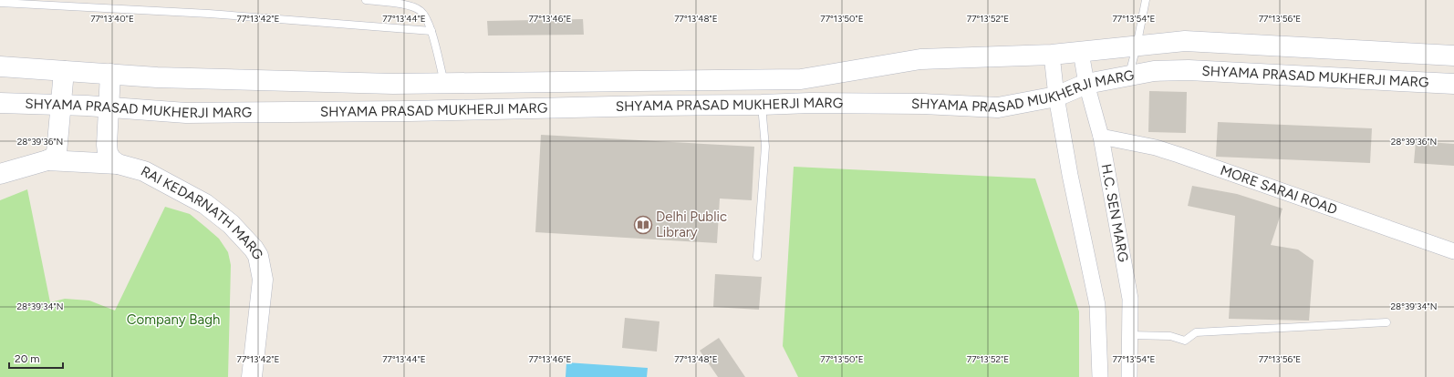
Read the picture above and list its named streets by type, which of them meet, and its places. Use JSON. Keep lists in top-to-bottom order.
{
  "streets": {
    "main road": ["SHYAMA PRASAD MUKHERJI MARG", "RAI KEDARNATH MARG"],
    "street": ["MORE SARAI ROAD", "H.C. SEN MARG"]
  },
  "crossings": [
    ["SHYAMA PRASAD MUKHERJI MARG", "H.C. SEN MARG"],
    ["MORE SARAI ROAD", "H.C. SEN MARG"]
  ],
  "parks": ["Company Bagh"],
  "places": {
    "library": ["Delhi Public Library"]
  },
  "scale_bar": "20 m",
  "coordinates": [
    "77°13'40\"E",
    "77°13'42\"E",
    "77°13'44\"E",
    "77°13'46\"E",
    "77°13'48\"E",
    "77°13'50\"E",
    "77°13'52\"E",
    "77°13'54\"E",
    "77°13'56\"E",
    "28°39'36\"N",
    "28°39'34\"N"
  ]
}
